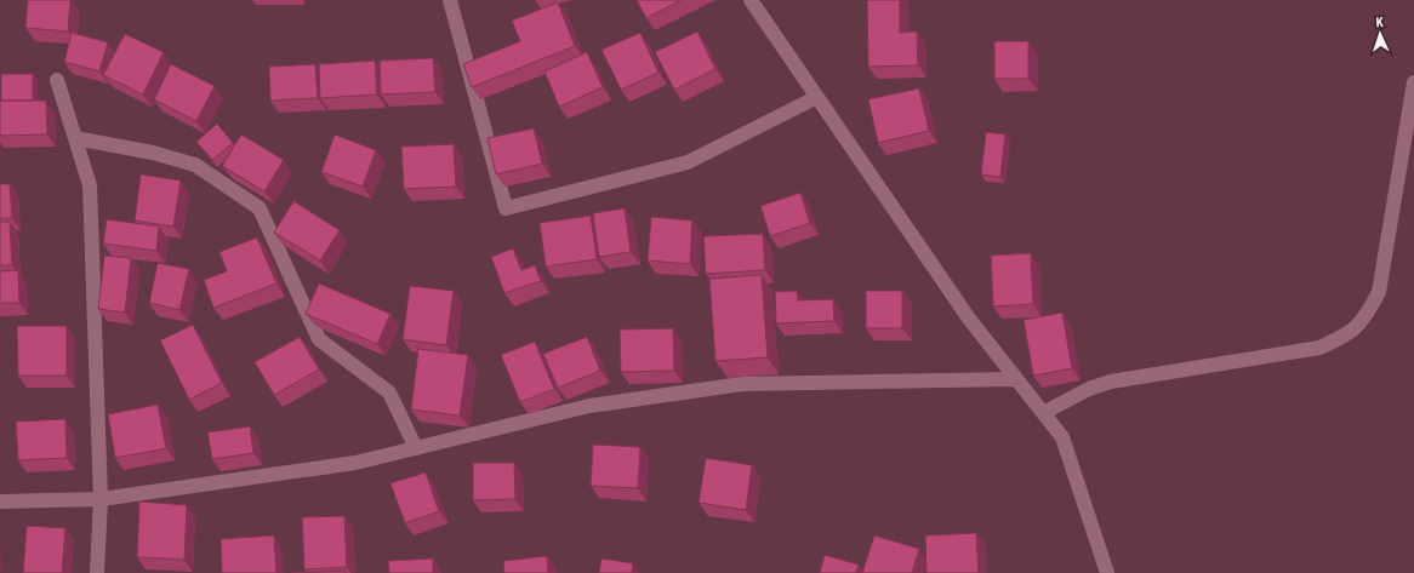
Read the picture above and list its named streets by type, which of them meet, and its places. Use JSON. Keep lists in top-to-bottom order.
{
  "north": "top"
}
